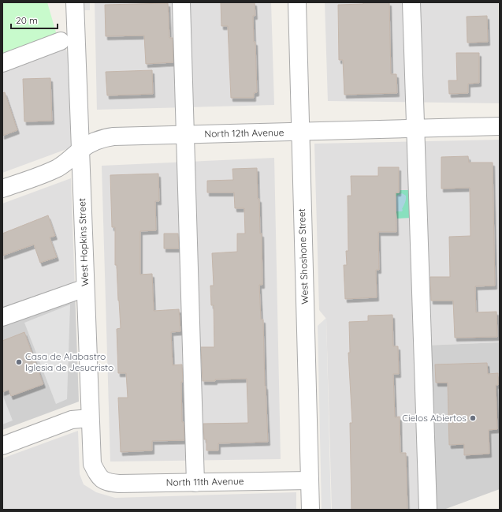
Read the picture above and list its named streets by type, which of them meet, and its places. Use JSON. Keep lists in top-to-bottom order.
{
  "streets": {
    "street": [
      "North 12th Avenue",
      "West Hopkins Street",
      "West Shoshone Street",
      "North 11th Avenue"
    ]
  },
  "crossings": [
    ["North 12th Avenue", "West Hopkins Street"],
    ["North 12th Avenue", "West Shoshone Street"],
    ["West Hopkins Street", "North 11th Avenue"],
    ["West Shoshone Street", "North 11th Avenue"]
  ],
  "places": ["Casa de Alabastro Iglesia de Jesucristo", "Cielos Abiertos"],
  "scale_bar": "20 m"
}
